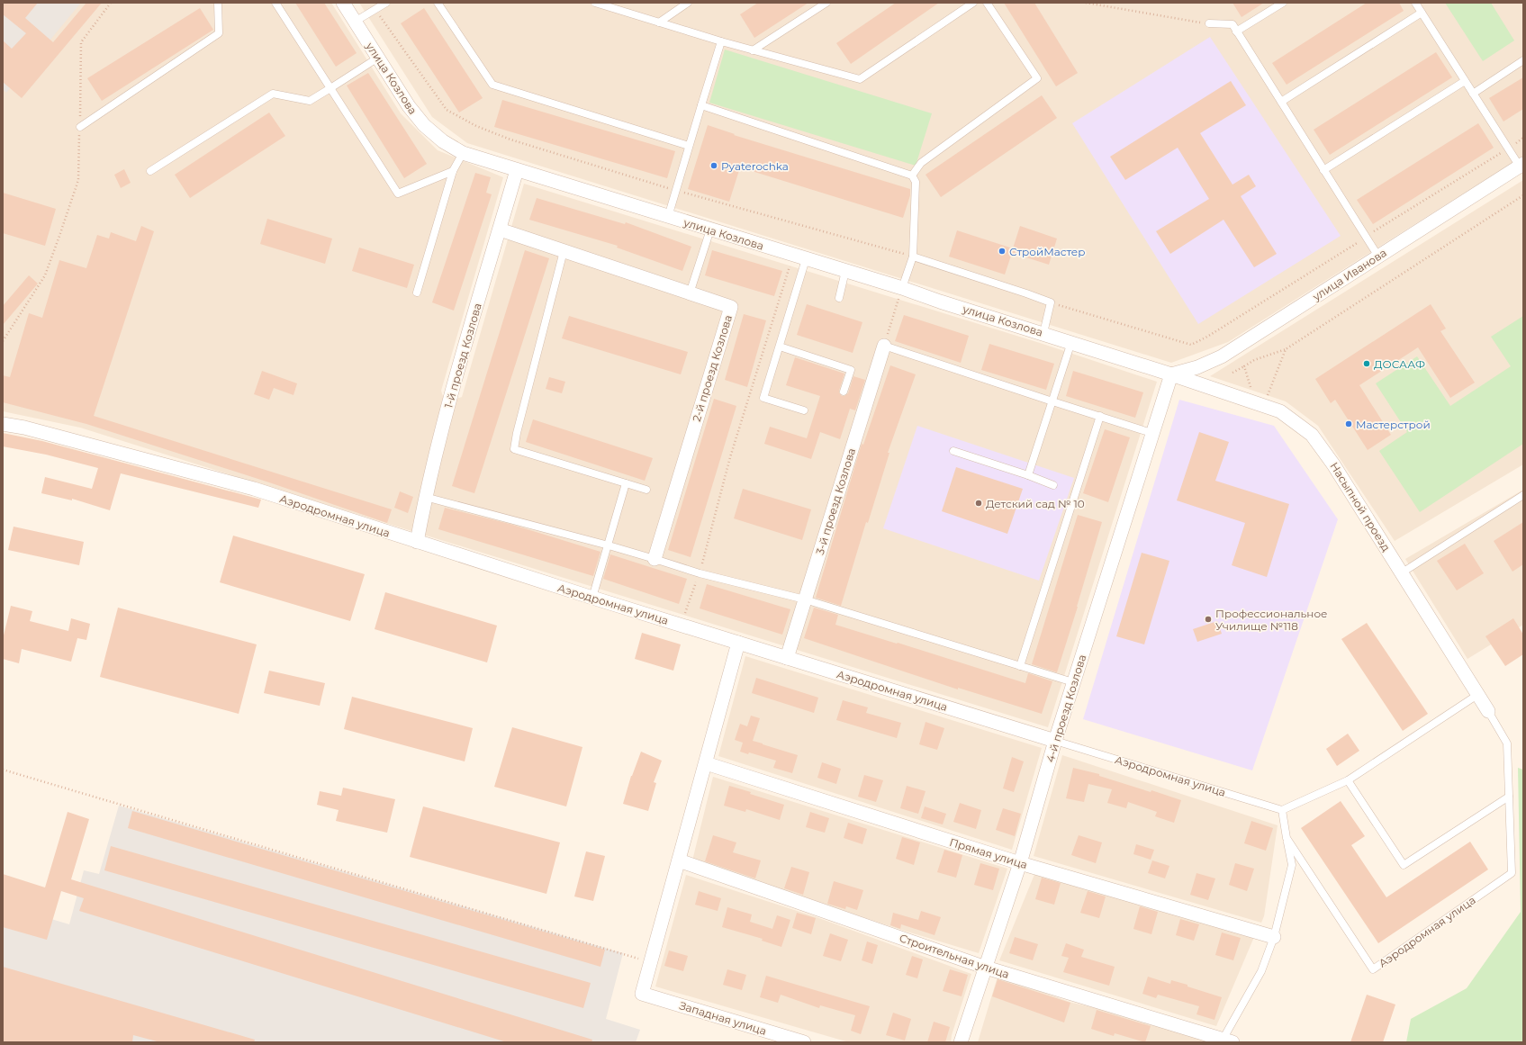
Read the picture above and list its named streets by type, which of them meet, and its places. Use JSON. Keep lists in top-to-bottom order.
{
  "streets": {
    "street": [
      "улица Козлова",
      "улица Иванова",
      "1-й проезд Козлова",
      "2-й проезд Козлова",
      "3-й проезд Козлова",
      "Насыпной проезд",
      "Аэродромная улица",
      "4-й проезд Козлова",
      "Прямая улица",
      "Строительная улица",
      "Западная улица"
    ]
  },
  "crossings": [
    ["улица Козлова", "улица Иванова"],
    ["улица Козлова", "1-й проезд Козлова"],
    ["улица Козлова", "Насыпной проезд"],
    ["улица Козлова", "4-й проезд Козлова"],
    ["улица Иванова", "Насыпной проезд"],
    ["улица Иванова", "4-й проезд Козлова"],
    ["1-й проезд Козлова", "2-й проезд Козлова"],
    ["1-й проезд Козлова", "Аэродромная улица"],
    ["3-й проезд Козлова", "Аэродромная улица"],
    ["Насыпной проезд", "Аэродромная улица"],
    ["Насыпной проезд", "4-й проезд Козлова"],
    ["Аэродромная улица", "4-й проезд Козлова"],
    ["4-й проезд Козлова", "Прямая улица"],
    ["4-й проезд Козлова", "Строительная улица"]
  ],
  "places": [
    "Pyaterochka",
    "СтройМастер",
    "ДОСААФ",
    "Мастерстрой",
    "Детский сад № 10",
    "Профессиональное Училище №118"
  ]
}
